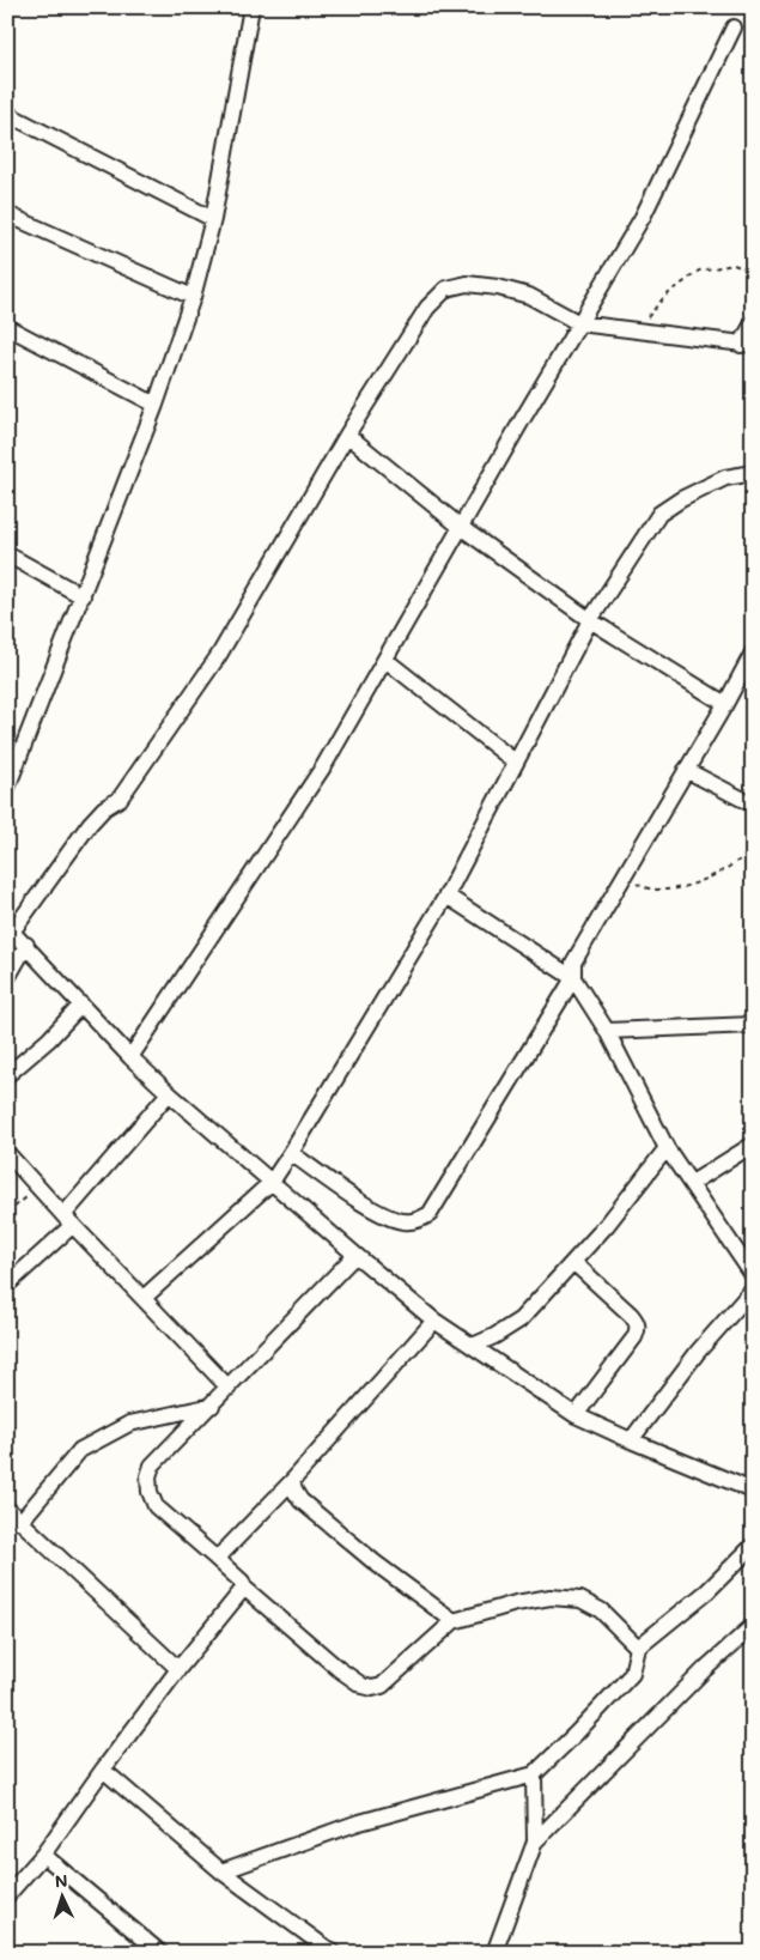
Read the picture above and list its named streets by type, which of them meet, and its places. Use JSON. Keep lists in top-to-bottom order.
{
  "north": "top"
}
